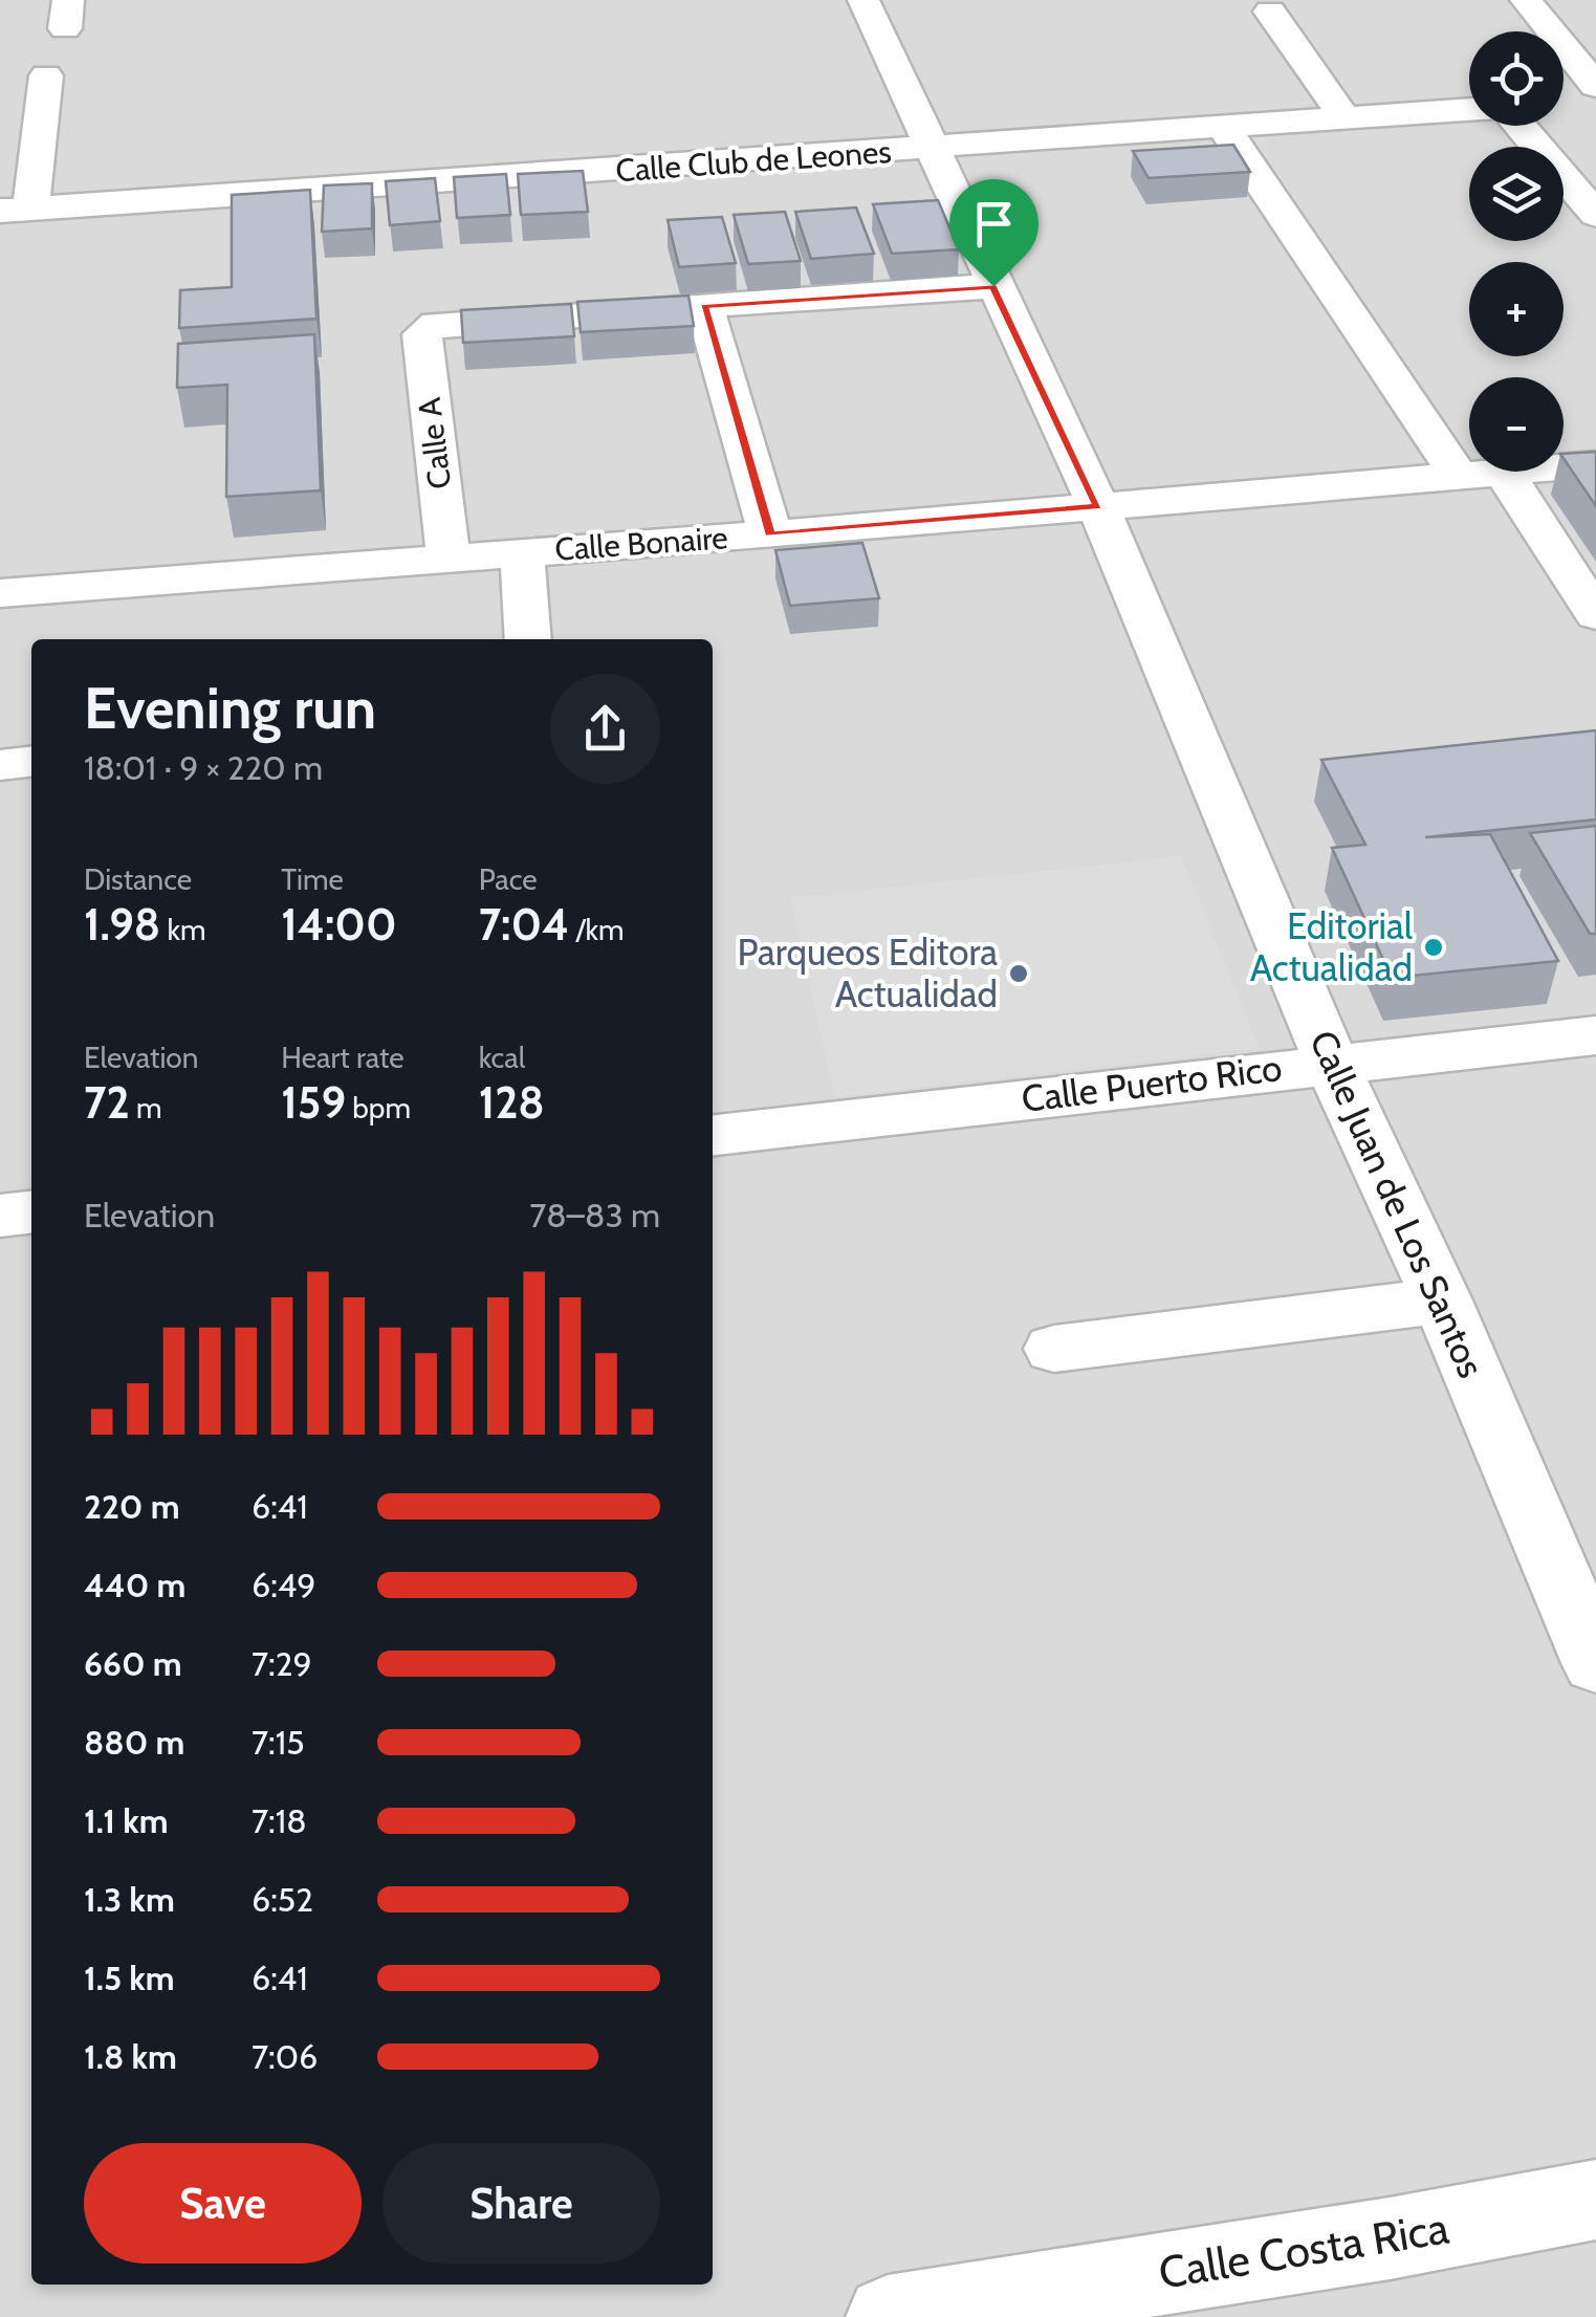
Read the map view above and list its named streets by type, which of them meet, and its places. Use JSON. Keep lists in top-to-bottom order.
{
  "streets": {
    "street": [
      "Calle Club de Leones",
      "Calle A",
      "Calle Bonaire",
      "Calle Puerto Rico",
      "Calle Juan de Los Santos",
      "Calle Costa Rica"
    ]
  },
  "crossings": [
    ["Calle Club de Leones", "Calle Juan de Los Santos"],
    ["Calle A", "Calle Bonaire"],
    ["Calle Bonaire", "Calle Juan de Los Santos"],
    ["Calle Puerto Rico", "Calle Juan de Los Santos"]
  ],
  "places": ["Editorial Actualidad", "Parqueos Editora Actualidad"],
  "page": {
    "map_buttons": ["+", "−"],
    "heading": ["Evening run", "18:01 · 9 × 220 m"],
    "stats": [
      ["Distance", "1.98 km"],
      ["Time", "14:00"],
      ["Pace", "7:04 /km"],
      ["Elevation", "72 m"],
      ["Heart rate", "159 bpm"],
      ["kcal", "128"]
    ],
    "chart": ["Elevation", "78–83 m"],
    "list": [
      {
        "name": "220 m",
        "note": "6:41"
      },
      {
        "name": "440 m",
        "note": "6:49"
      },
      {
        "name": "660 m",
        "note": "7:29"
      },
      {
        "name": "880 m",
        "note": "7:15"
      },
      {
        "name": "1.1 km",
        "note": "7:18"
      },
      {
        "name": "1.3 km",
        "note": "6:52"
      },
      {
        "name": "1.5 km",
        "note": "6:41"
      },
      {
        "name": "1.8 km",
        "note": "7:06"
      }
    ],
    "buttons": ["Save", "Share"]
  }
}
